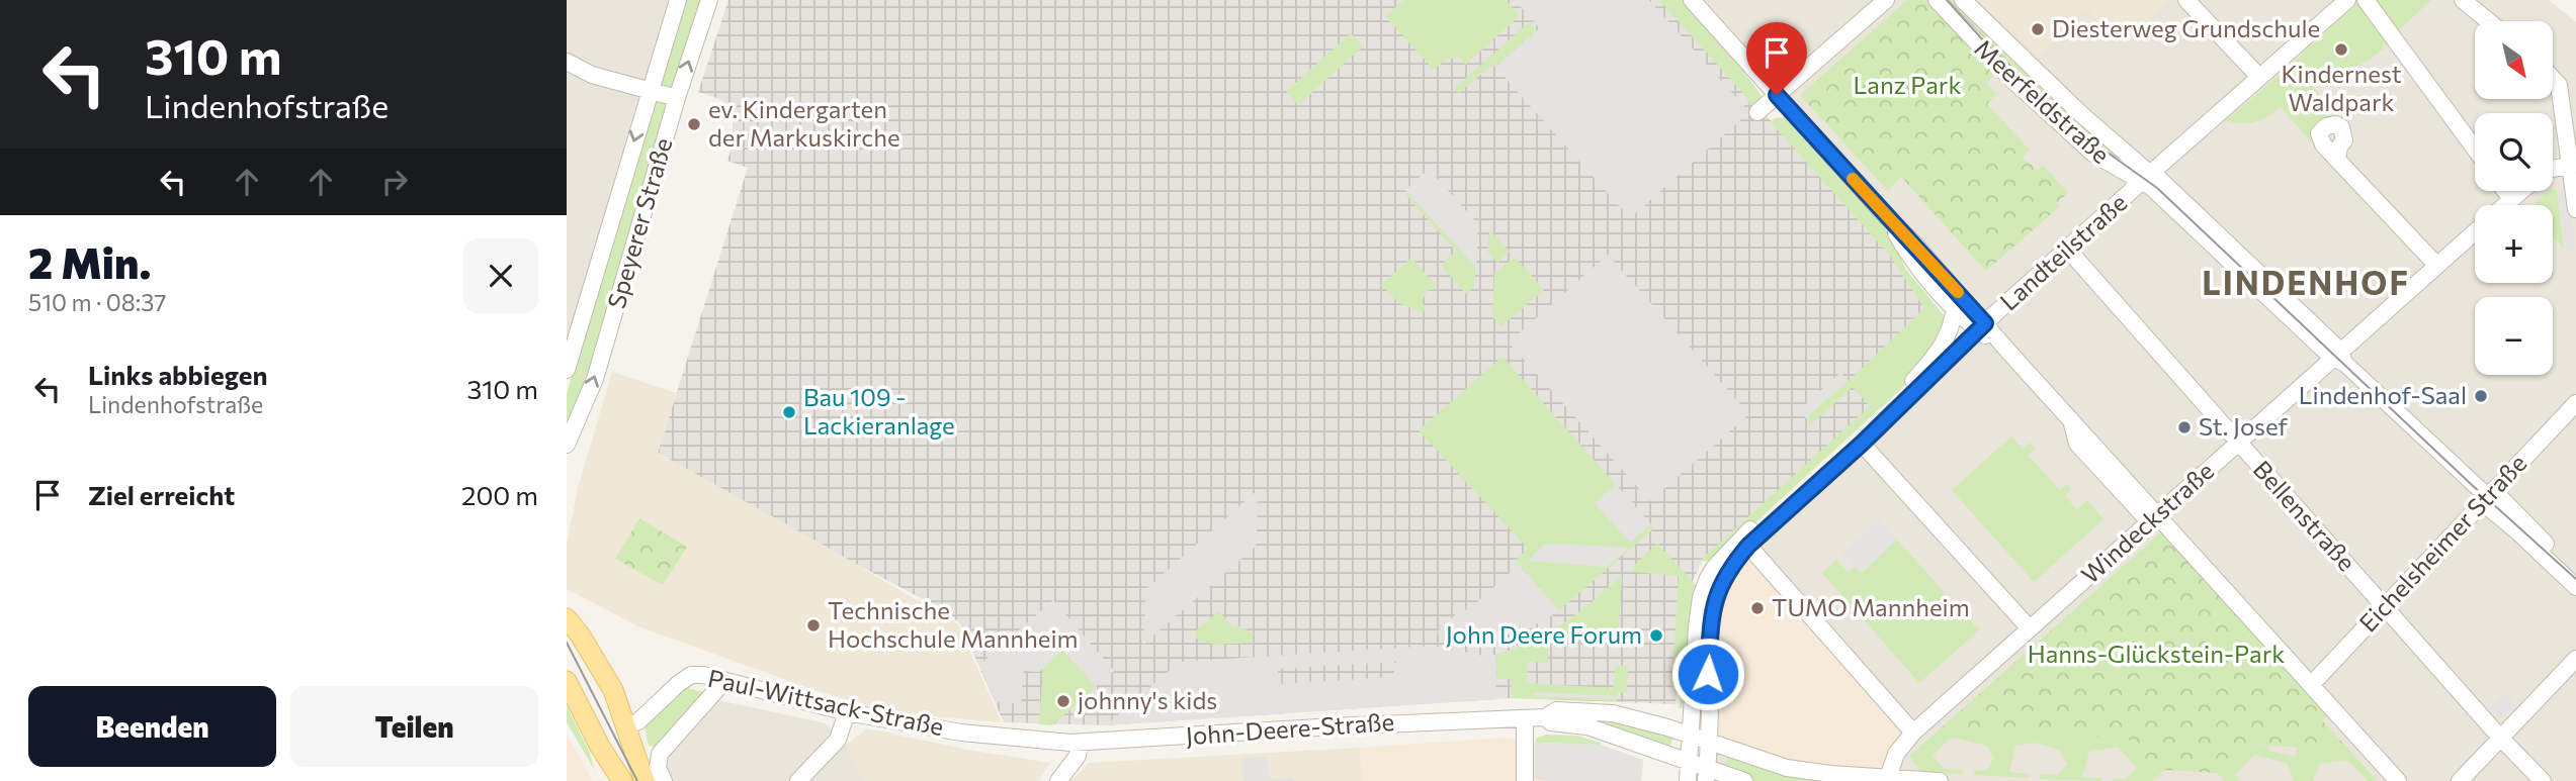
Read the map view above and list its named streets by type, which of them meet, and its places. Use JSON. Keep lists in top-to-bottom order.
{
  "streets": {
    "street": [
      "Meerfeldstraße",
      "Speyerer Straße",
      "Landteilstraße",
      "Bellenstraße",
      "Windeckstraße",
      "Eichelsheimer Straße",
      "Paul-Wittsack-Straße",
      "John-Deere-Straße"
    ]
  },
  "crossings": [
    ["Meerfeldstraße", "Landteilstraße"],
    ["Meerfeldstraße", "Windeckstraße"],
    ["Meerfeldstraße", "Eichelsheimer Straße"],
    ["Landteilstraße", "Bellenstraße"],
    ["Landteilstraße", "John-Deere-Straße"],
    ["Bellenstraße", "Windeckstraße"],
    ["Bellenstraße", "Eichelsheimer Straße"],
    ["Windeckstraße", "John-Deere-Straße"],
    ["Paul-Wittsack-Straße", "John-Deere-Straße"]
  ],
  "districts": ["LINDENHOF"],
  "parks": ["Lanz Park", "Hanns-Glückstein-Park"],
  "places": [
    "Diesterweg Grundschule",
    "Kindernest Waldpark",
    "ev. Kindergarten der Markuskirche",
    "Lindenhof-Saal",
    "Bau 109 - Lackieranlage",
    "St. Josef",
    "TUMO Mannheim",
    "Technische Hochschule Mannheim",
    "John Deere Forum",
    "johnny's kids"
  ],
  "north": "bottom right",
  "page": {
    "turn": ["310 m", "Lindenhofstraße"],
    "map_buttons": ["+", "−"],
    "heading": ["2 Min.", "510 m · 08:37"],
    "list": [
      {
        "name": "Links abbiegen",
        "note": "Lindenhofstraße",
        "value": "310 m"
      },
      {
        "name": "Ziel erreicht",
        "value": "200 m"
      }
    ],
    "buttons": ["Beenden", "Teilen"]
  }
}
